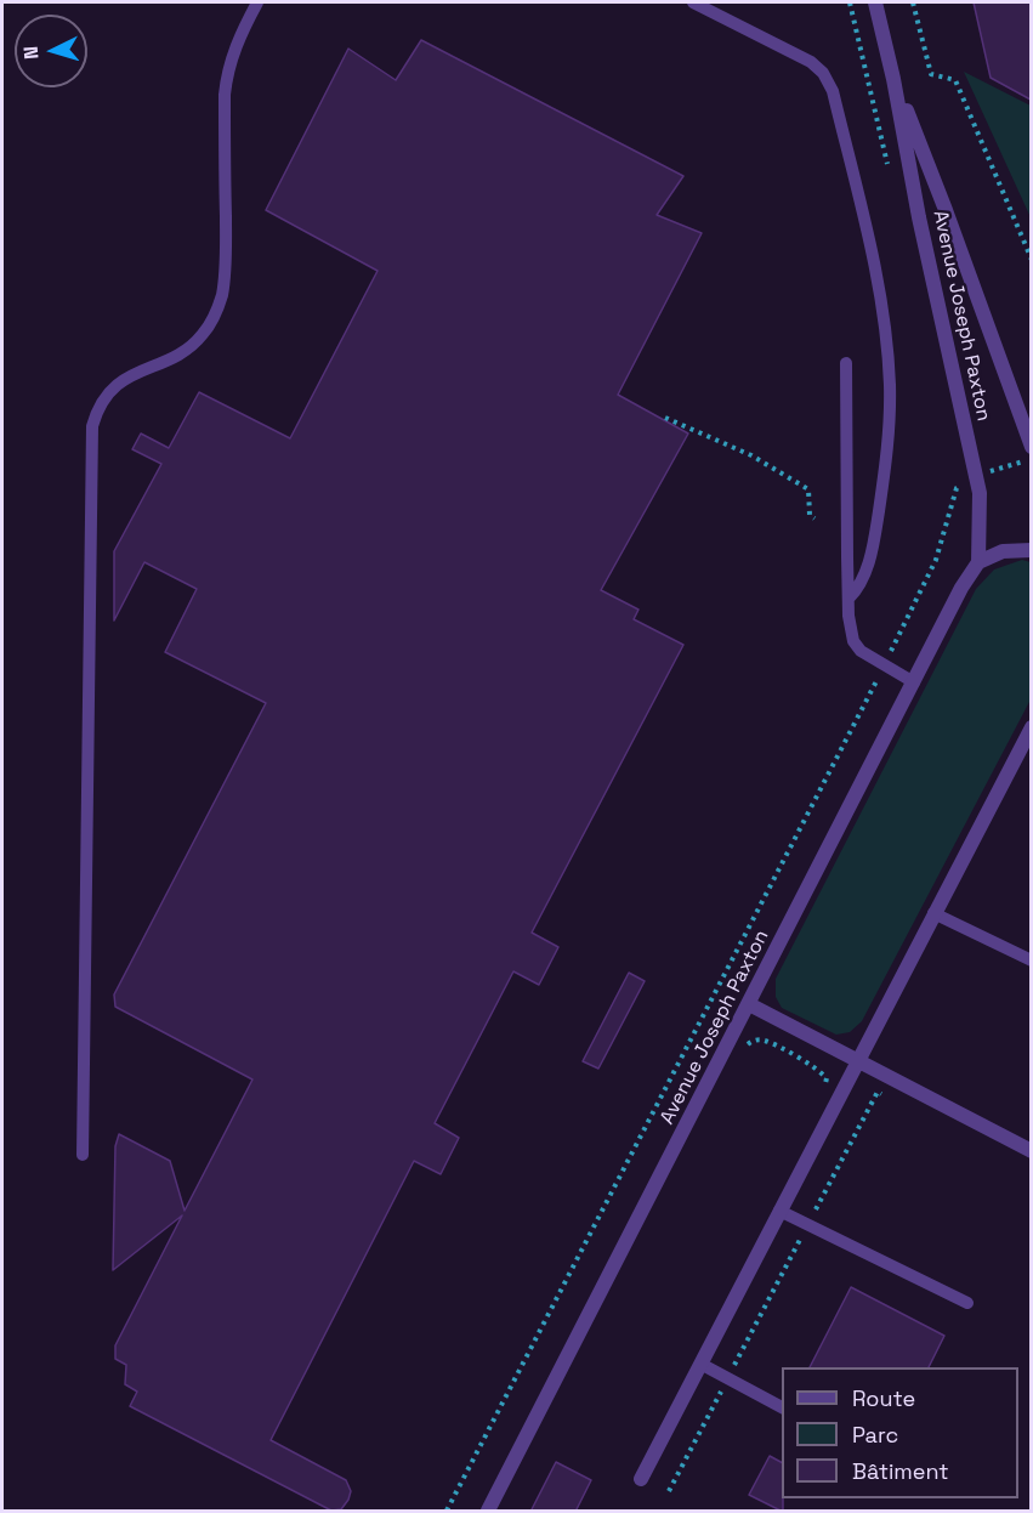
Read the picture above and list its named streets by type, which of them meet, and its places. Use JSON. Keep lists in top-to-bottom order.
{
  "streets": {
    "street": ["Avenue Joseph Paxton"]
  },
  "legend": ["Route", "Parc", "Bâtiment"],
  "north": "left"
}
